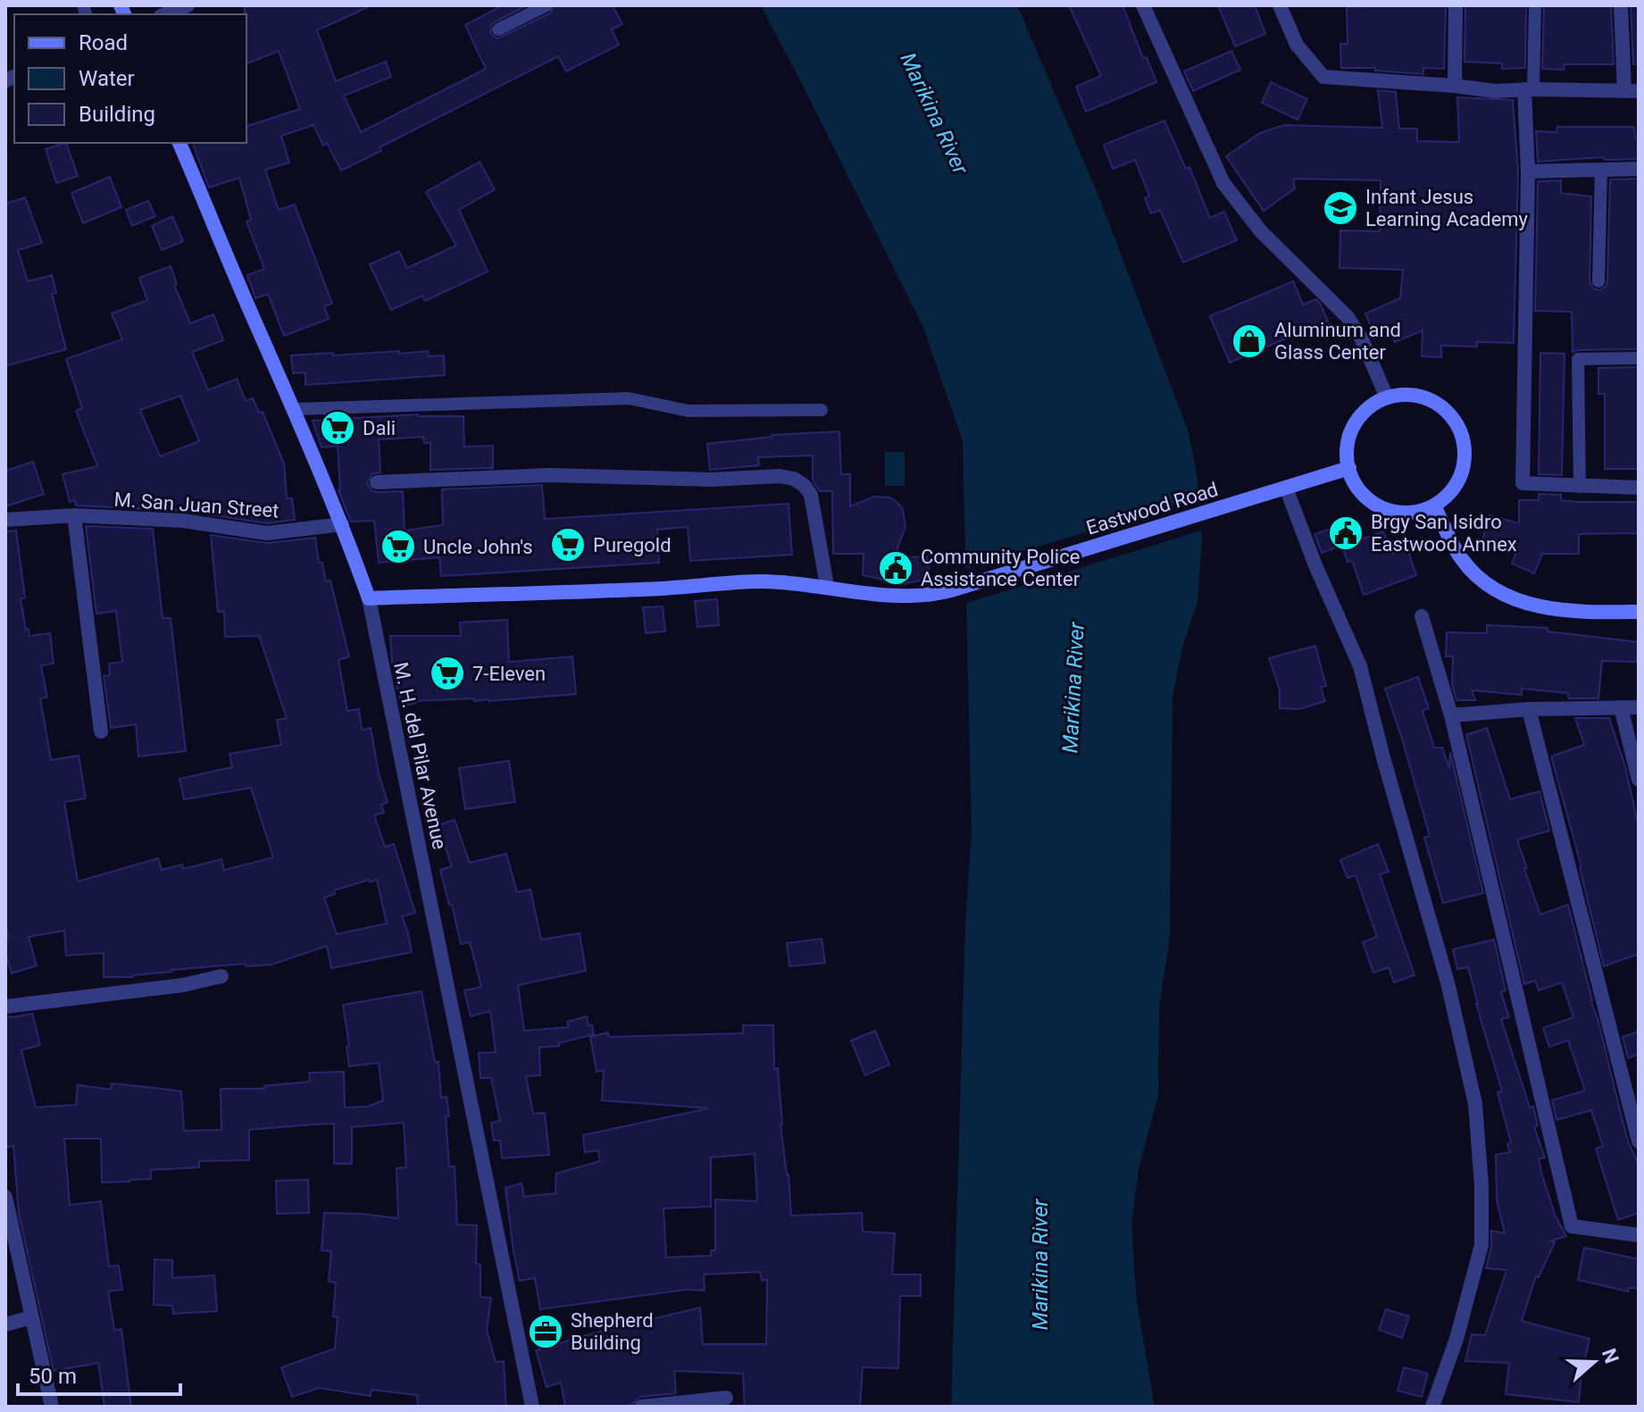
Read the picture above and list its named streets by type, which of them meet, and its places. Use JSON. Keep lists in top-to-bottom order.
{
  "streets": {
    "main road": ["Eastwood Road", "M. H. del Pilar Avenue"],
    "street": ["M. San Juan Street"]
  },
  "crossings": [
    ["M. San Juan Street", "M. H. del Pilar Avenue"],
    ["Eastwood Road", "M. H. del Pilar Avenue"]
  ],
  "water": ["Marikina River"],
  "places": {
    "school or university": ["Infant Jesus Learning Academy"],
    "shop": ["Aluminum and Glass Center"],
    "supermarket": [
      "Dali",
      "Puregold",
      "Uncle John's",
      "7-Eleven"
    ],
    "public building": ["Brgy San Isidro Eastwood Annex", "Community Police Assistance Center"],
    "office": ["Shepherd Building"]
  },
  "legend": ["Road", "Water", "Building"],
  "scale_bar": "50 m",
  "north": "right"
}
